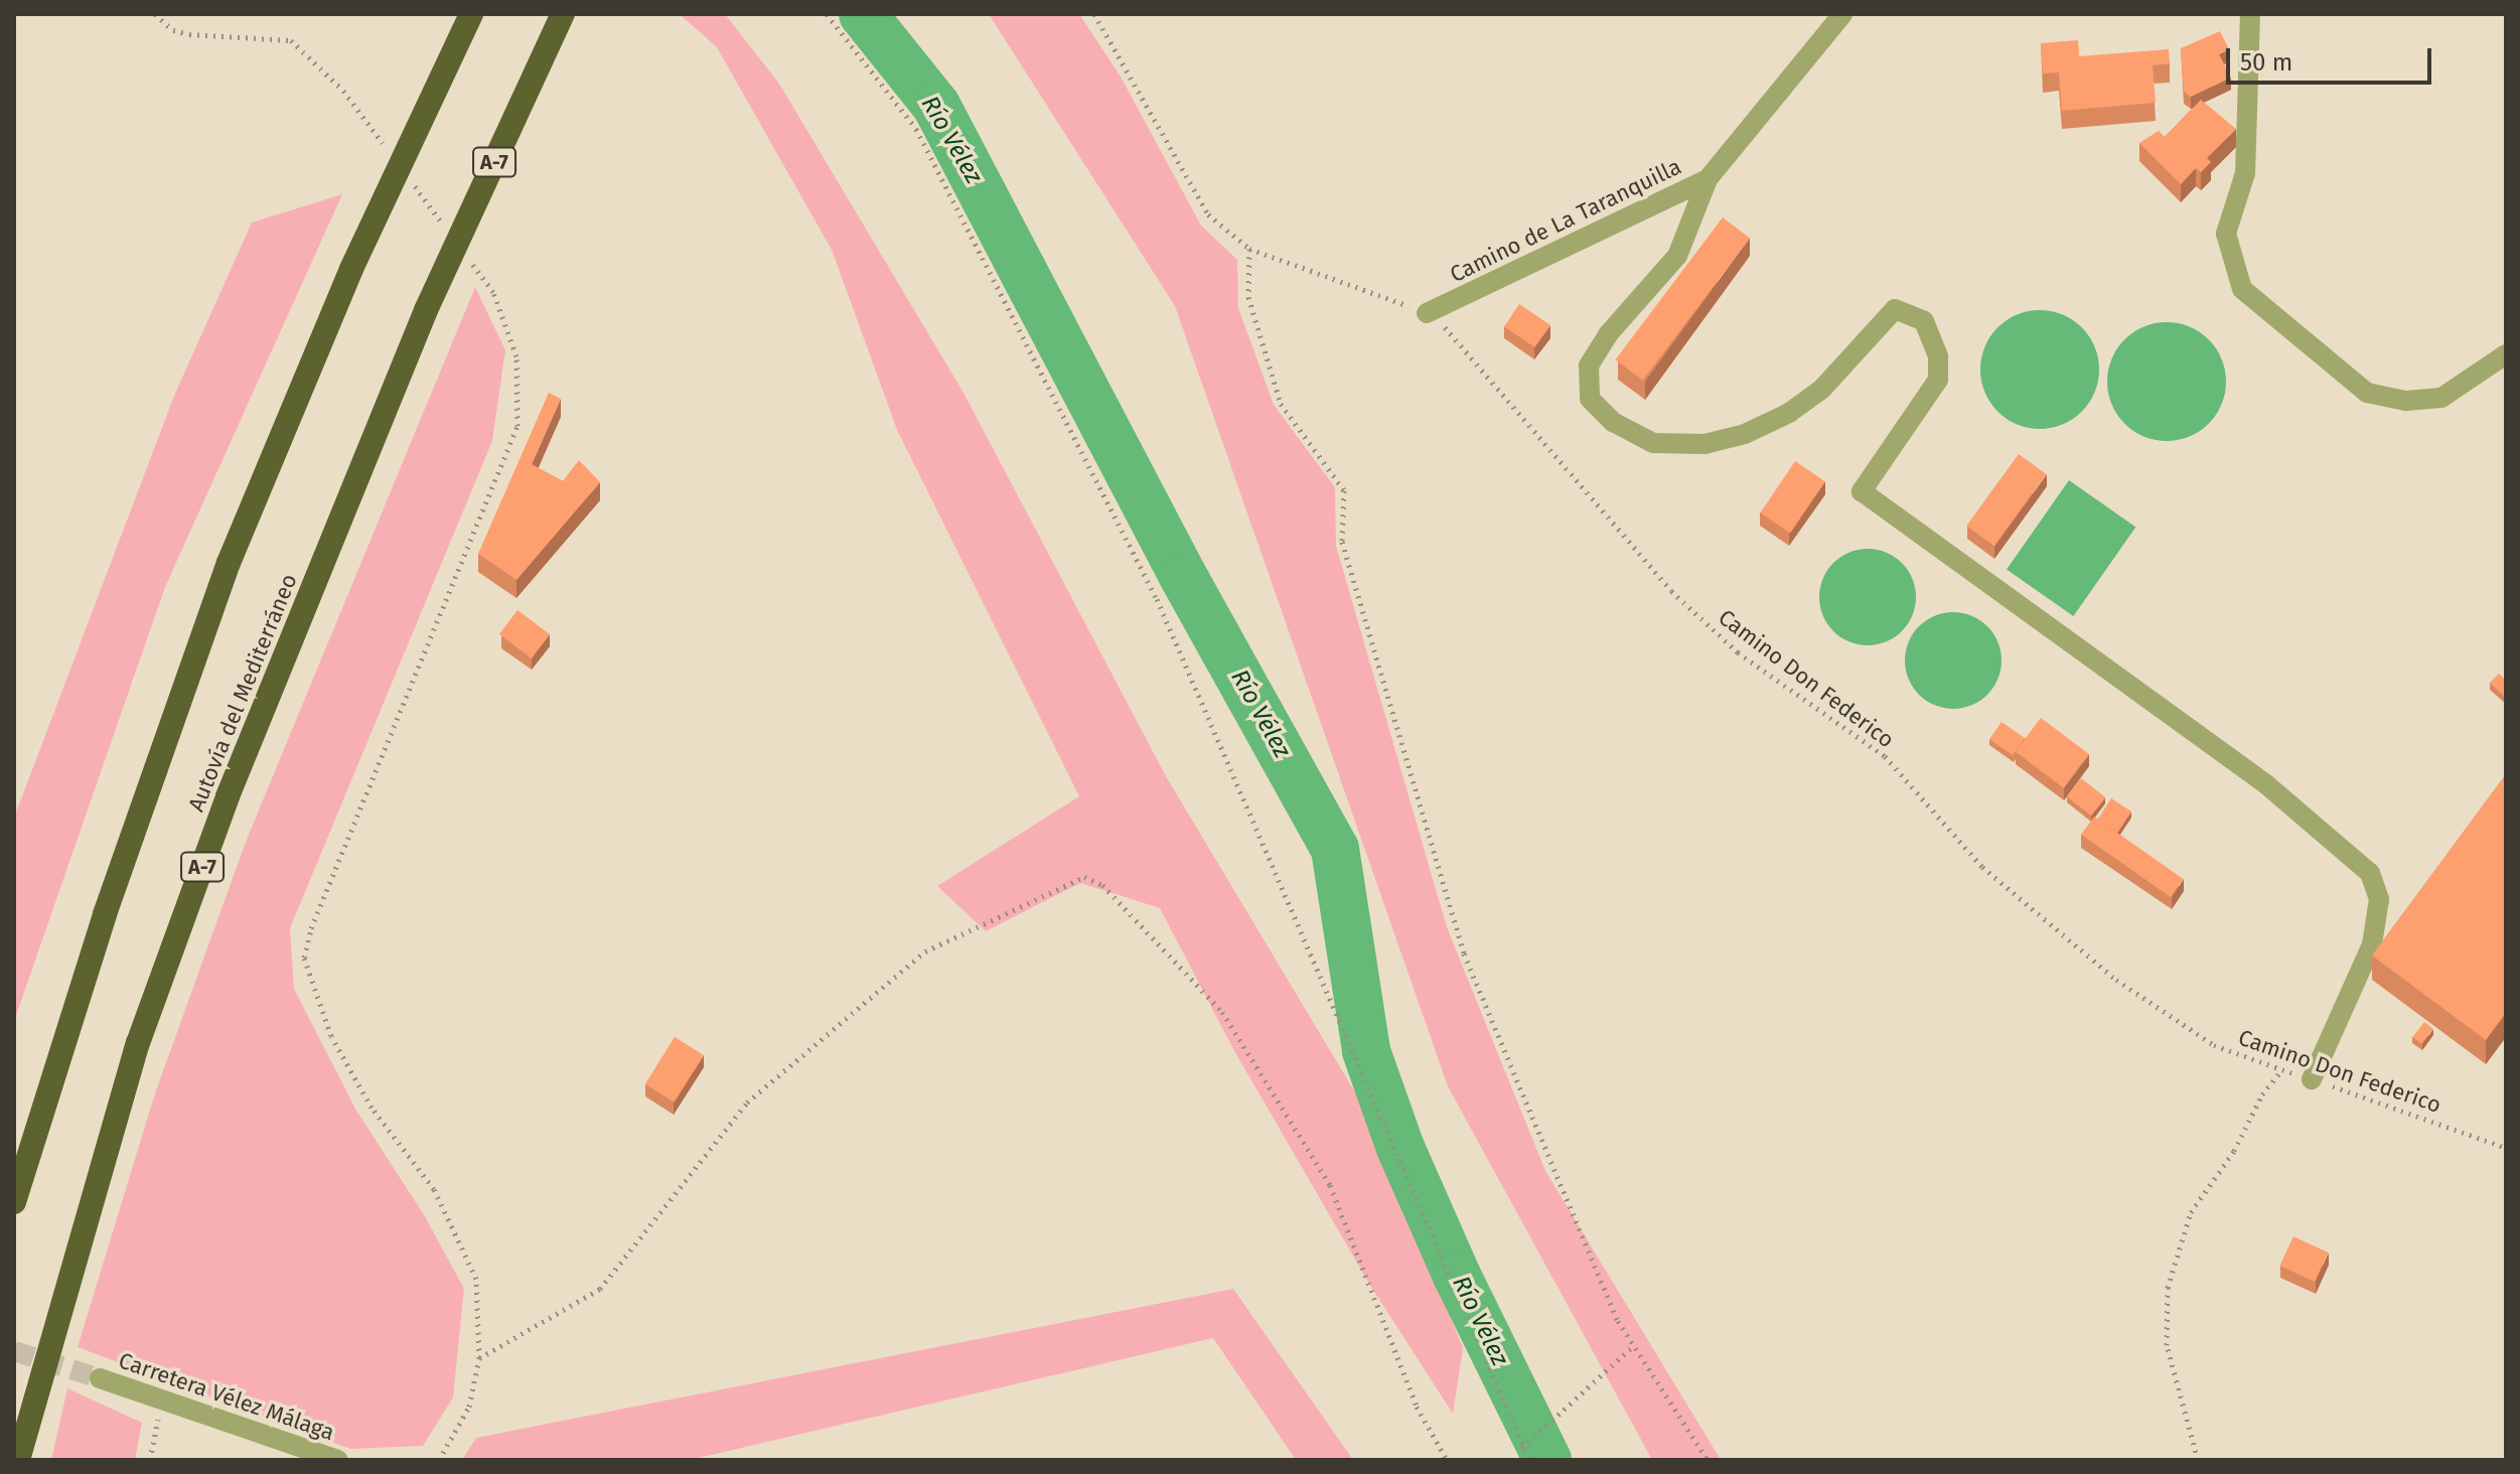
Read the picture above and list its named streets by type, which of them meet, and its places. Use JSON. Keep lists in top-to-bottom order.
{
  "streets": {
    "highway": ["A-7", "Autovía del Mediterráneo"],
    "street": ["Camino de La Taranquilla", "Carretera Vélez Málaga"],
    "path": ["Camino Don Federico"]
  },
  "crossings": [
    ["Camino de La Taranquilla", "Camino Don Federico"]
  ],
  "water": ["Río Vélez"],
  "scale_bar": "50 m"
}
